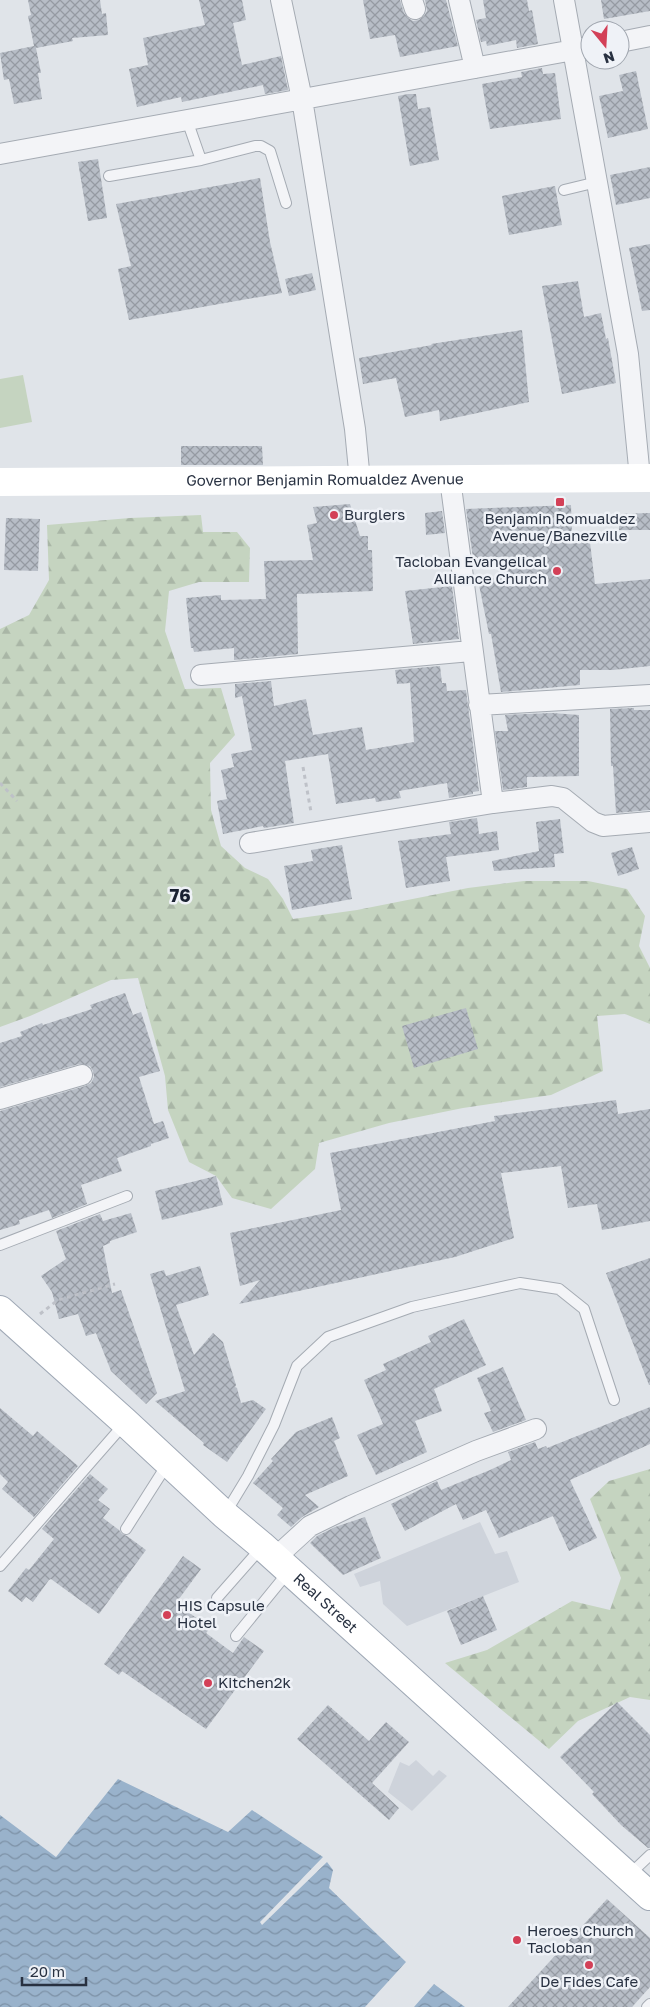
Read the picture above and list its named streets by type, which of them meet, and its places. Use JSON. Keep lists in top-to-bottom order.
{
  "streets": {
    "main road": ["Governor Benjamin Romualdez Avenue", "Real Street"]
  },
  "districts": ["76"],
  "places": {
    "transit": ["Benjamin Romualdez Avenue/Banezville"],
    "other": [
      "Burglers",
      "Tacloban Evangelical Alliance Church",
      "HIS Capsule Hotel",
      "Kitchen2k",
      "Heroes Church Tacloban",
      "De Fides Cafe"
    ]
  },
  "scale_bar": "20 m",
  "north": "bottom"
}
